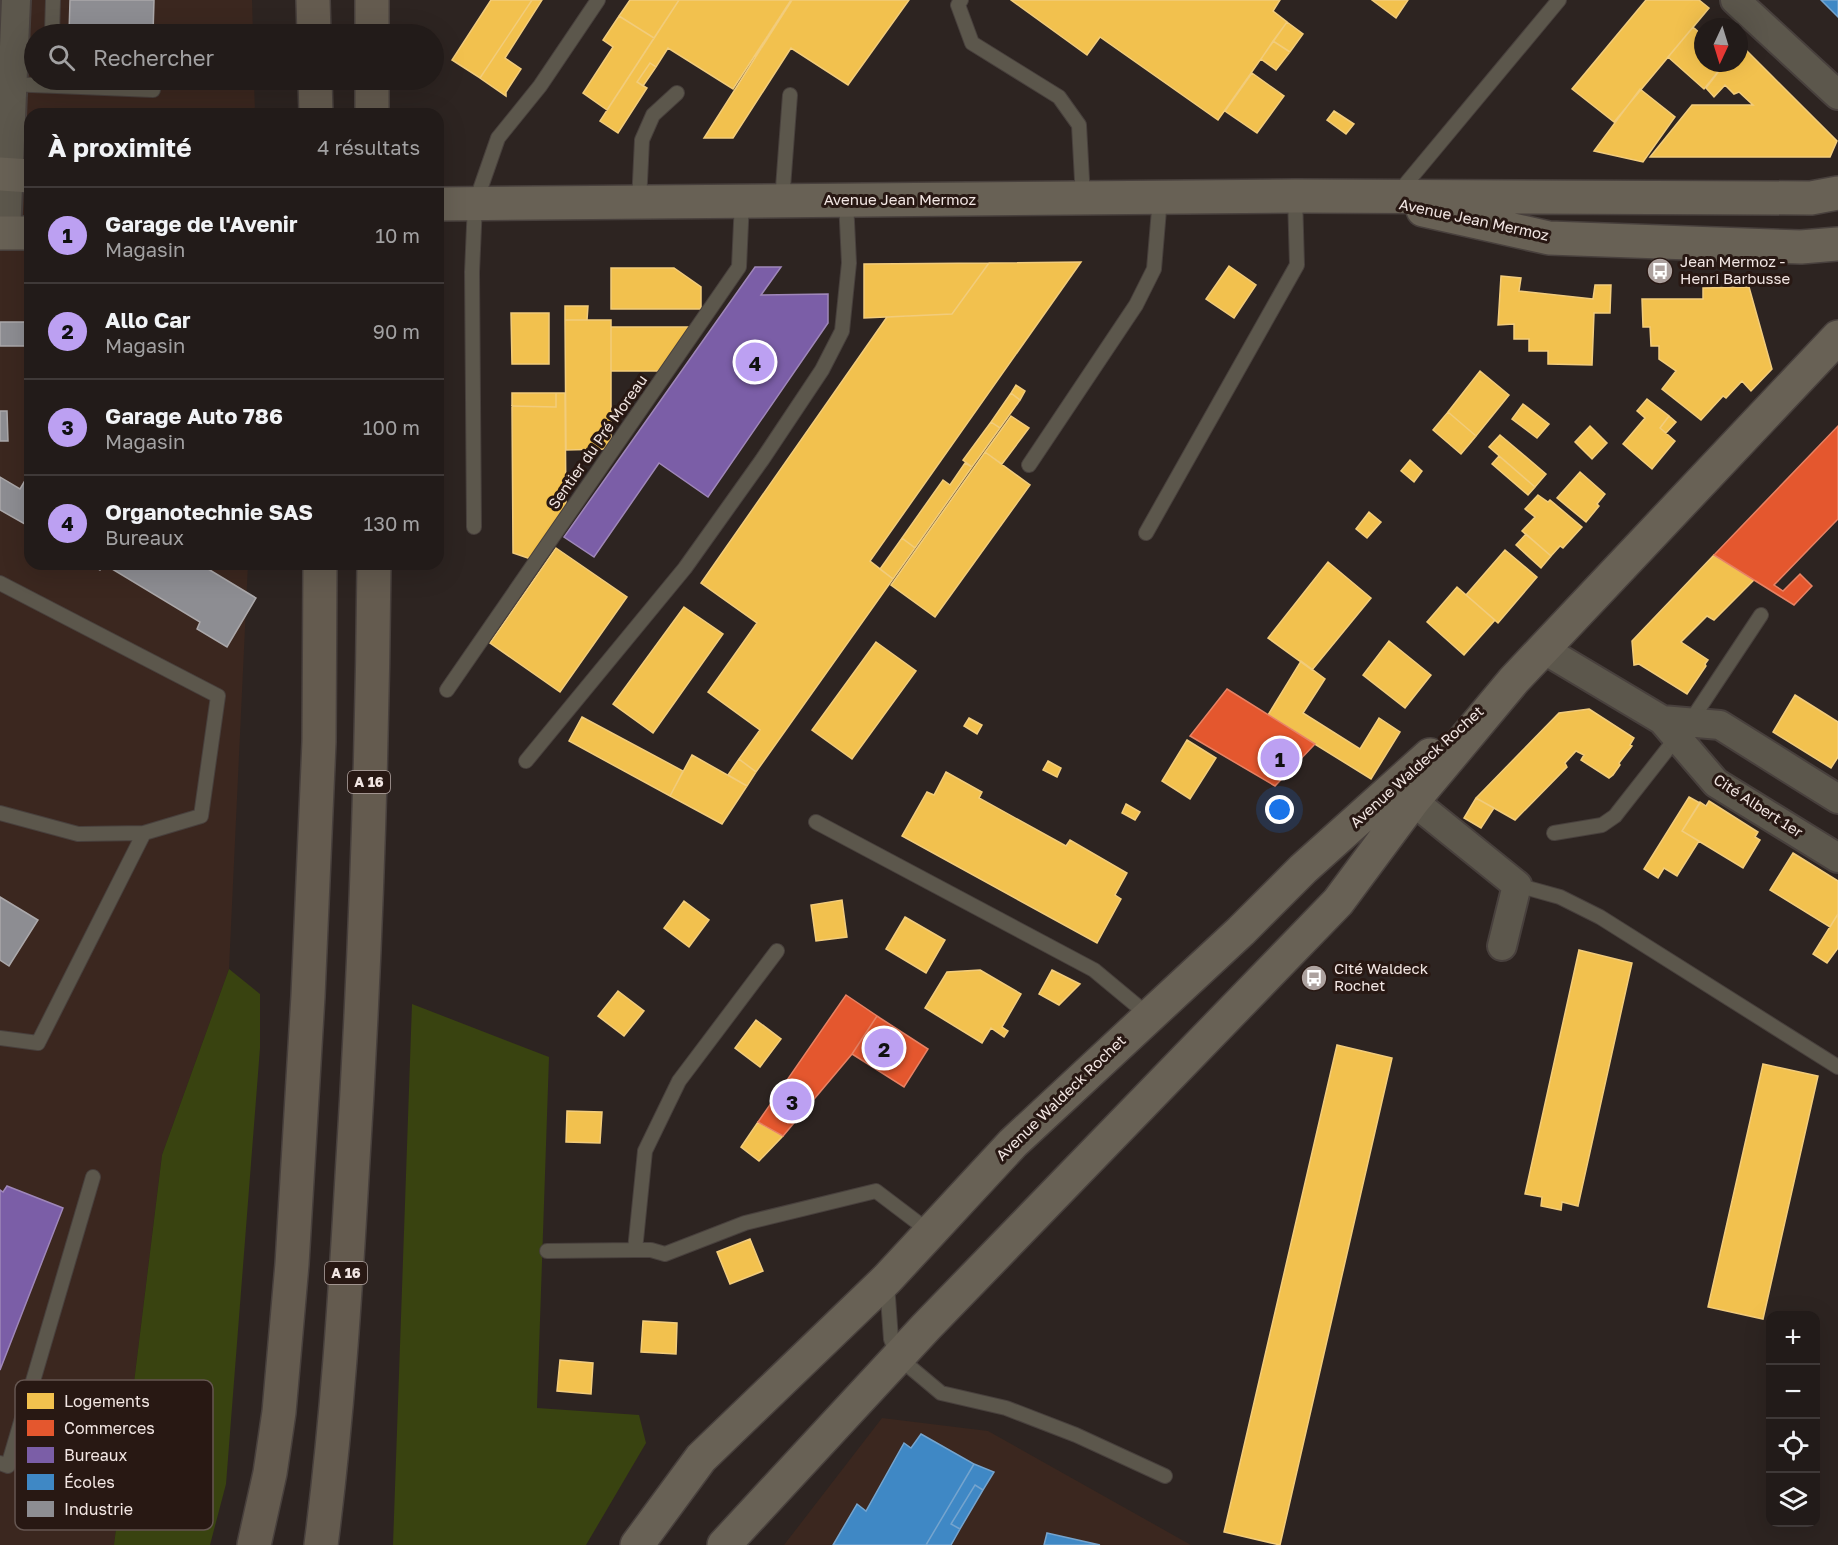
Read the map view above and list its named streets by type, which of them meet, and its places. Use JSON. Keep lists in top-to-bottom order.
{
  "streets": {
    "highway": ["A 16"],
    "main road": ["Avenue Jean Mermoz", "Avenue Waldeck Rochet"],
    "street": ["Cité Albert 1er"],
    "lane": ["Sentier du Pré Moreau"]
  },
  "crossings": [
    ["Avenue Jean Mermoz", "Sentier du Pré Moreau"],
    ["Avenue Waldeck Rochet", "Cité Albert 1er"]
  ],
  "places": {
    "bus stop": ["Jean Mermoz - Henri Barbusse", "Cité Waldeck Rochet"]
  },
  "legend": [
    "Logements",
    "Commerces",
    "Bureaux",
    "Écoles",
    "Industrie"
  ],
  "north": "bottom",
  "page": {
    "search": "Rechercher",
    "heading": ["À proximité", "4 résultats"],
    "list": [
      {
        "mark": "1",
        "name": "Garage de l'Avenir",
        "note": "Magasin",
        "value": "10 m"
      },
      {
        "mark": "2",
        "name": "Allo Car",
        "note": "Magasin",
        "value": "90 m"
      },
      {
        "mark": "3",
        "name": "Garage Auto 786",
        "note": "Magasin",
        "value": "100 m"
      },
      {
        "mark": "4",
        "name": "Organotechnie SAS",
        "note": "Bureaux",
        "value": "130 m"
      }
    ],
    "pins": [
      "4",
      "1",
      "2",
      "3"
    ],
    "map_buttons": ["+", "−"]
  }
}
